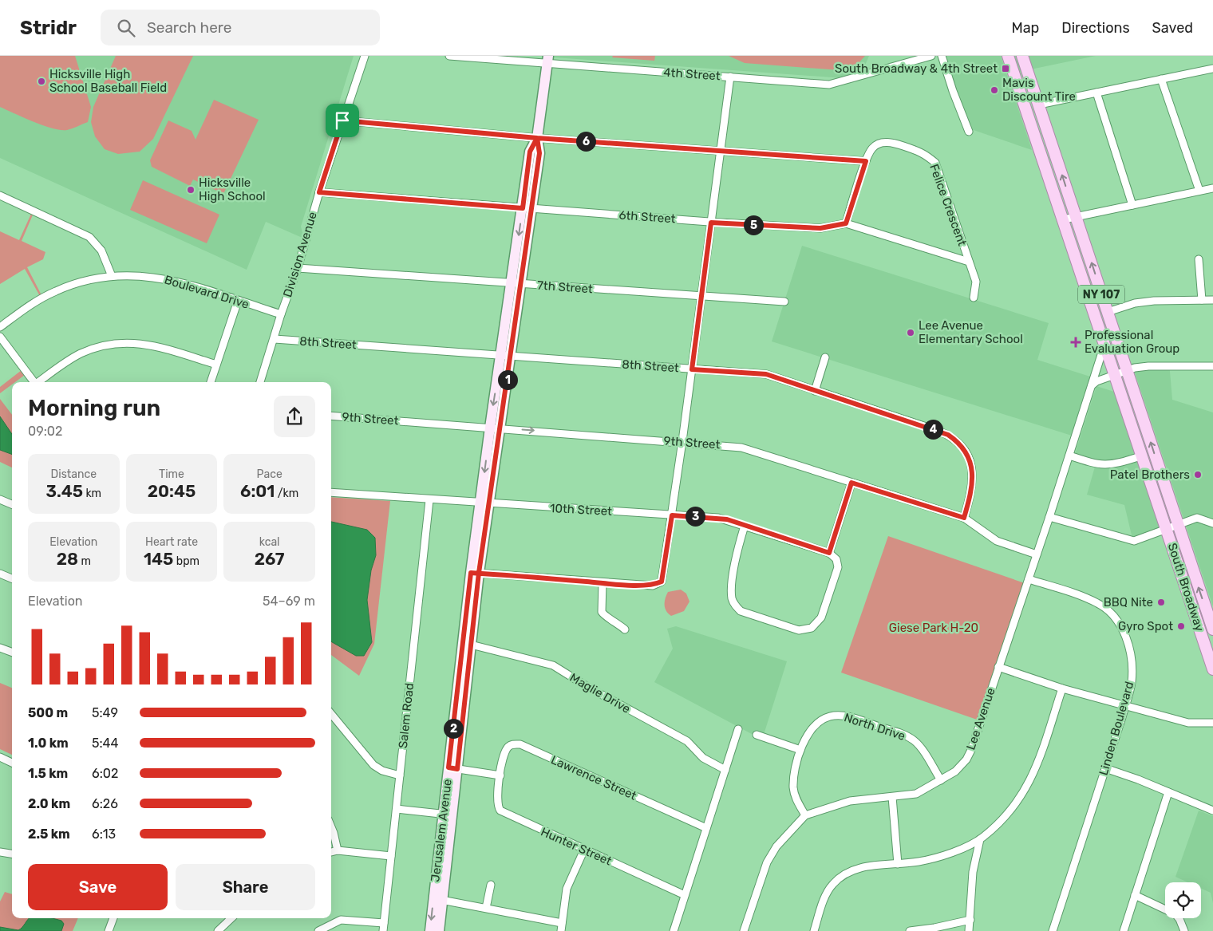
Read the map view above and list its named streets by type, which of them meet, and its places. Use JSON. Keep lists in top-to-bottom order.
{
  "streets": {
    "main road": ["NY 107", "South Broadway", "Jerusalem Avenue"],
    "street": [
      "4th Street",
      "Felice Crescent",
      "6th Street",
      "Division Avenue",
      "7th Street",
      "Boulevard Drive",
      "8th Street",
      "9th Street",
      "10th Street",
      "Maglie Drive",
      "Salem Road",
      "Lee Avenue",
      "North Drive",
      "Linden Boulevard",
      "Lawrence Street",
      "Hunter Street"
    ]
  },
  "crossings": [
    ["4th Street", "Jerusalem Avenue"],
    ["Felice Crescent", "6th Street"],
    ["6th Street", "Division Avenue"],
    ["6th Street", "Jerusalem Avenue"],
    ["Division Avenue", "7th Street"],
    ["Division Avenue", "Boulevard Drive"],
    ["Division Avenue", "8th Street"],
    ["7th Street", "Jerusalem Avenue"],
    ["NY 107", "South Broadway"],
    ["NY 107", "Lee Avenue"],
    ["8th Street", "9th Street"],
    ["8th Street", "Jerusalem Avenue"],
    ["9th Street", "Lee Avenue"],
    ["9th Street", "Jerusalem Avenue"],
    ["10th Street", "Salem Road"],
    ["10th Street", "Jerusalem Avenue"],
    ["Maglie Drive", "Jerusalem Avenue"],
    ["Lee Avenue", "North Drive"],
    ["Lee Avenue", "Linden Boulevard"],
    ["Lawrence Street", "Hunter Street"]
  ],
  "parks": ["Giese Park H-20"],
  "places": {
    "transit": ["South Broadway & 4th Street"],
    "other": [
      "Hicksville High School Baseball Field",
      "Mavis Discount Tire",
      "Hicksville High School",
      "Lee Avenue Elementary School",
      "Patel Brothers",
      "BBQ Nite",
      "Gyro Spot"
    ],
    "health": ["Professional Evaluation Group"]
  },
  "page": {
    "header": "Stridr",
    "search": "Search here",
    "nav": ["Map", "Directions", "Saved"],
    "pins": [
      "6",
      "5",
      "1",
      "4",
      "3",
      "2"
    ],
    "heading": ["Morning run", "09:02"],
    "stats": [
      ["Distance", "3.45 km"],
      ["Time", "20:45"],
      ["Pace", "6:01 /km"],
      ["Elevation", "28 m"],
      ["Heart rate", "145 bpm"],
      ["kcal", "267"]
    ],
    "chart": ["Elevation", "54–69 m"],
    "list": [
      {
        "name": "500 m",
        "note": "5:49"
      },
      {
        "name": "1.0 km",
        "note": "5:44"
      },
      {
        "name": "1.5 km",
        "note": "6:02"
      },
      {
        "name": "2.0 km",
        "note": "6:26"
      },
      {
        "name": "2.5 km",
        "note": "6:13"
      }
    ],
    "buttons": ["Save", "Share"]
  }
}
